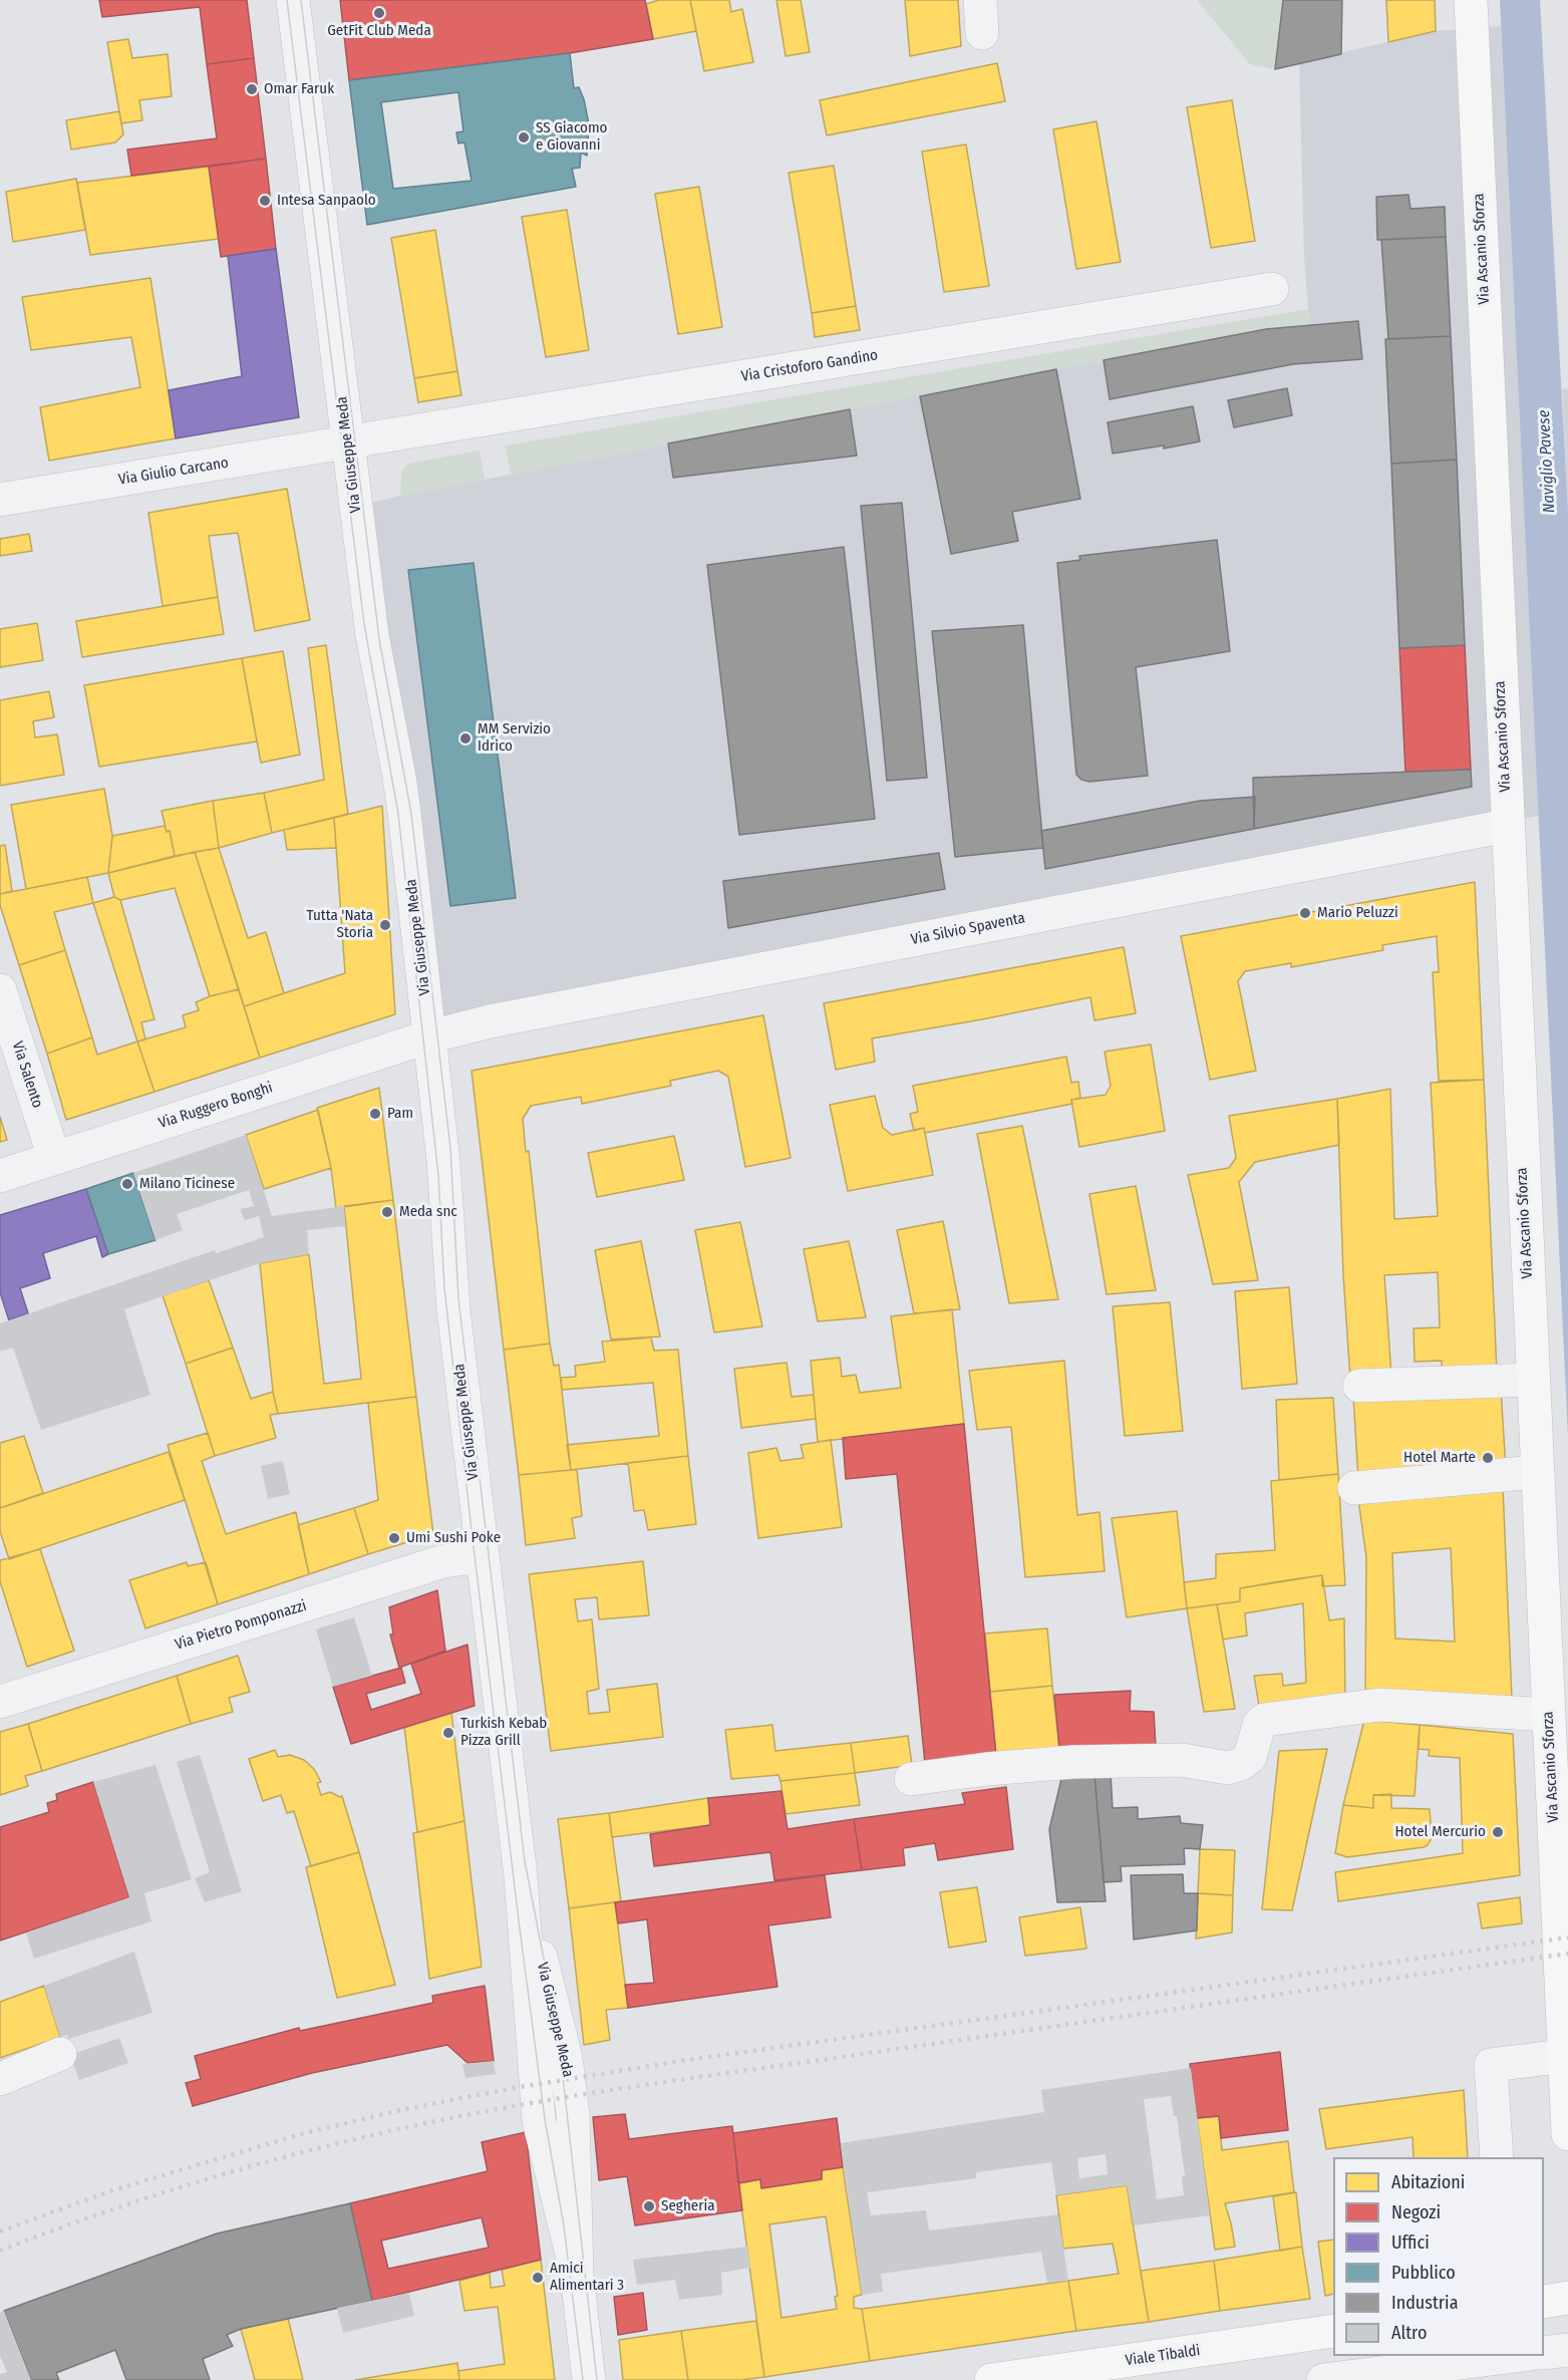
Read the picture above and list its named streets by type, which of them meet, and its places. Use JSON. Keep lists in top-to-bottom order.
{
  "streets": {
    "main road": ["Via Ascanio Sforza", "Viale Tibaldi"],
    "street": [
      "Via Cristoforo Gandino",
      "Via Giuseppe Meda",
      "Via Giulio Carcano",
      "Via Silvio Spaventa",
      "Via Salento",
      "Via Ruggero Bonghi",
      "Via Pietro Pomponazzi"
    ]
  },
  "crossings": [
    ["Via Ascanio Sforza", "Via Silvio Spaventa"],
    ["Via Cristoforo Gandino", "Via Giuseppe Meda"],
    ["Via Cristoforo Gandino", "Via Giulio Carcano"],
    ["Via Giuseppe Meda", "Via Giulio Carcano"],
    ["Via Giuseppe Meda", "Via Silvio Spaventa"],
    ["Via Giuseppe Meda", "Via Ruggero Bonghi"],
    ["Via Giuseppe Meda", "Via Pietro Pomponazzi"],
    ["Via Silvio Spaventa", "Via Ruggero Bonghi"],
    ["Via Salento", "Via Ruggero Bonghi"]
  ],
  "water": ["Naviglio Pavese"],
  "places": [
    "GetFit Club Meda",
    "Omar Faruk",
    "SS Giacomo e Giovanni",
    "Intesa Sanpaolo",
    "MM Servizio Idrico",
    "Mario Peluzzi",
    "Tutta 'Nata Storia",
    "Pam",
    "Milano Ticinese",
    "Meda snc",
    "Hotel Marte",
    "Umi Sushi Poke",
    "Turkish Kebab Pizza Grill",
    "Hotel Mercurio",
    "Segheria",
    "Amici Alimentari 3"
  ],
  "legend": [
    "Abitazioni",
    "Negozi",
    "Uffici",
    "Pubblico",
    "Industria",
    "Altro"
  ]
}
